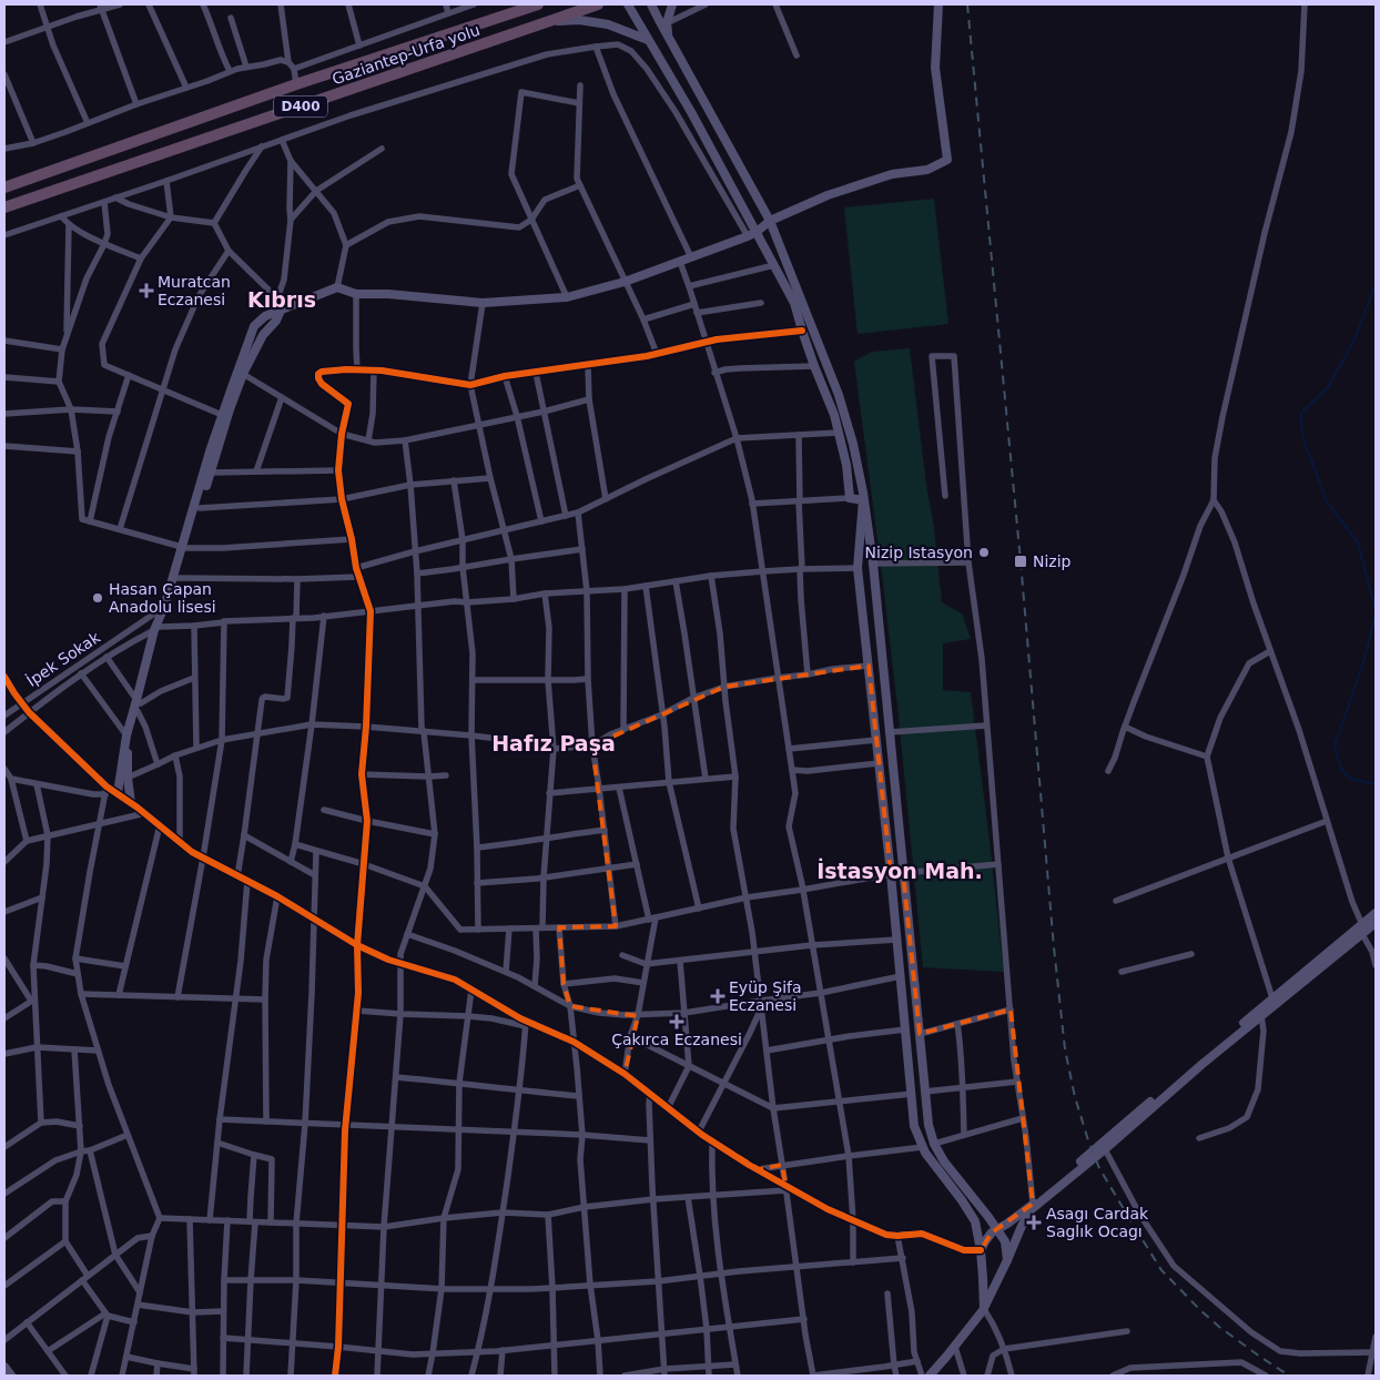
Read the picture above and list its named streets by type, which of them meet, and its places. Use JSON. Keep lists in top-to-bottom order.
{
  "streets": {
    "highway": ["Gaziantep-Urfa yolu", "D400"],
    "street": ["İpek Sokak"]
  },
  "districts": ["Kıbrıs", "Hafız Paşa", "İstasyon Mah."],
  "places": {
    "health": [
      "Muratcan Eczanesi",
      "Eyüp Şifa Eczanesi",
      "Çakırca Eczanesi",
      "Asagı Cardak Saglık Ocagı"
    ],
    "other": ["Nizip Istasyon", "Hasan Çapan Anadolu lisesi"],
    "transit": ["Nizip"]
  }
}
